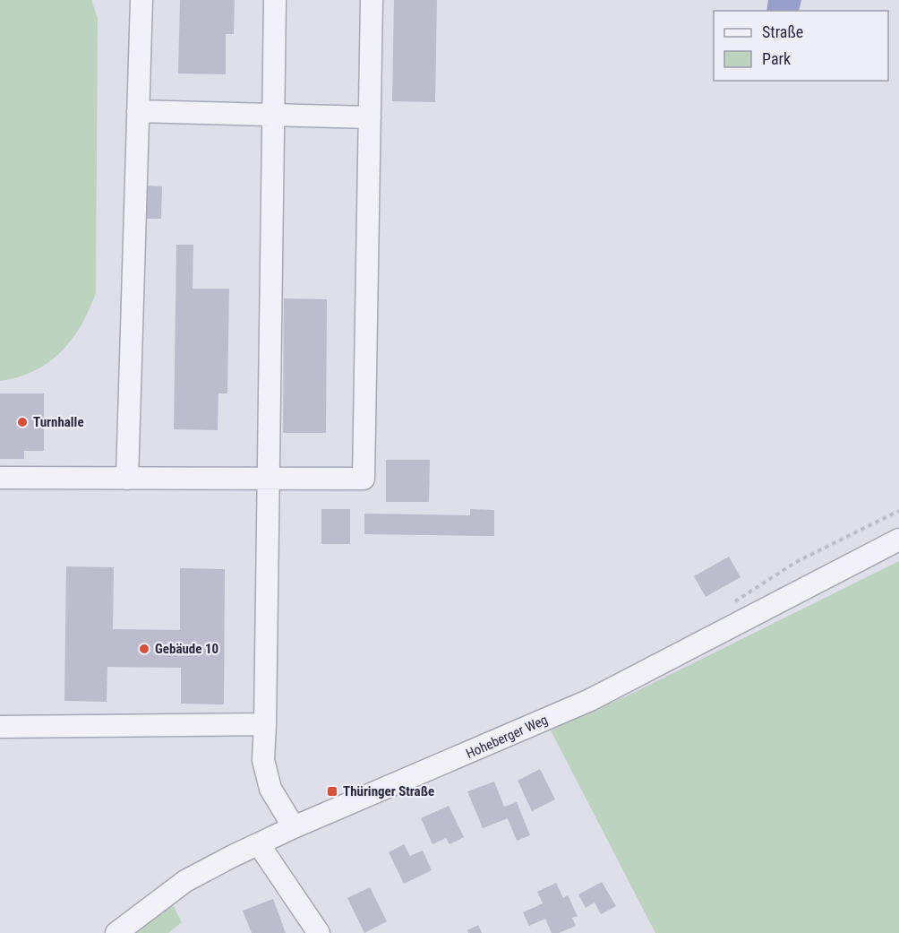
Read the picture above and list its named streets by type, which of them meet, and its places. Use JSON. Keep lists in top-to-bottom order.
{
  "streets": {
    "street": ["Hoheberger Weg"]
  },
  "places": {
    "other": ["Turnhalle", "Gebäude 10"],
    "transit": ["Thüringer Straße"]
  },
  "legend": ["Straße", "Park"]
}
